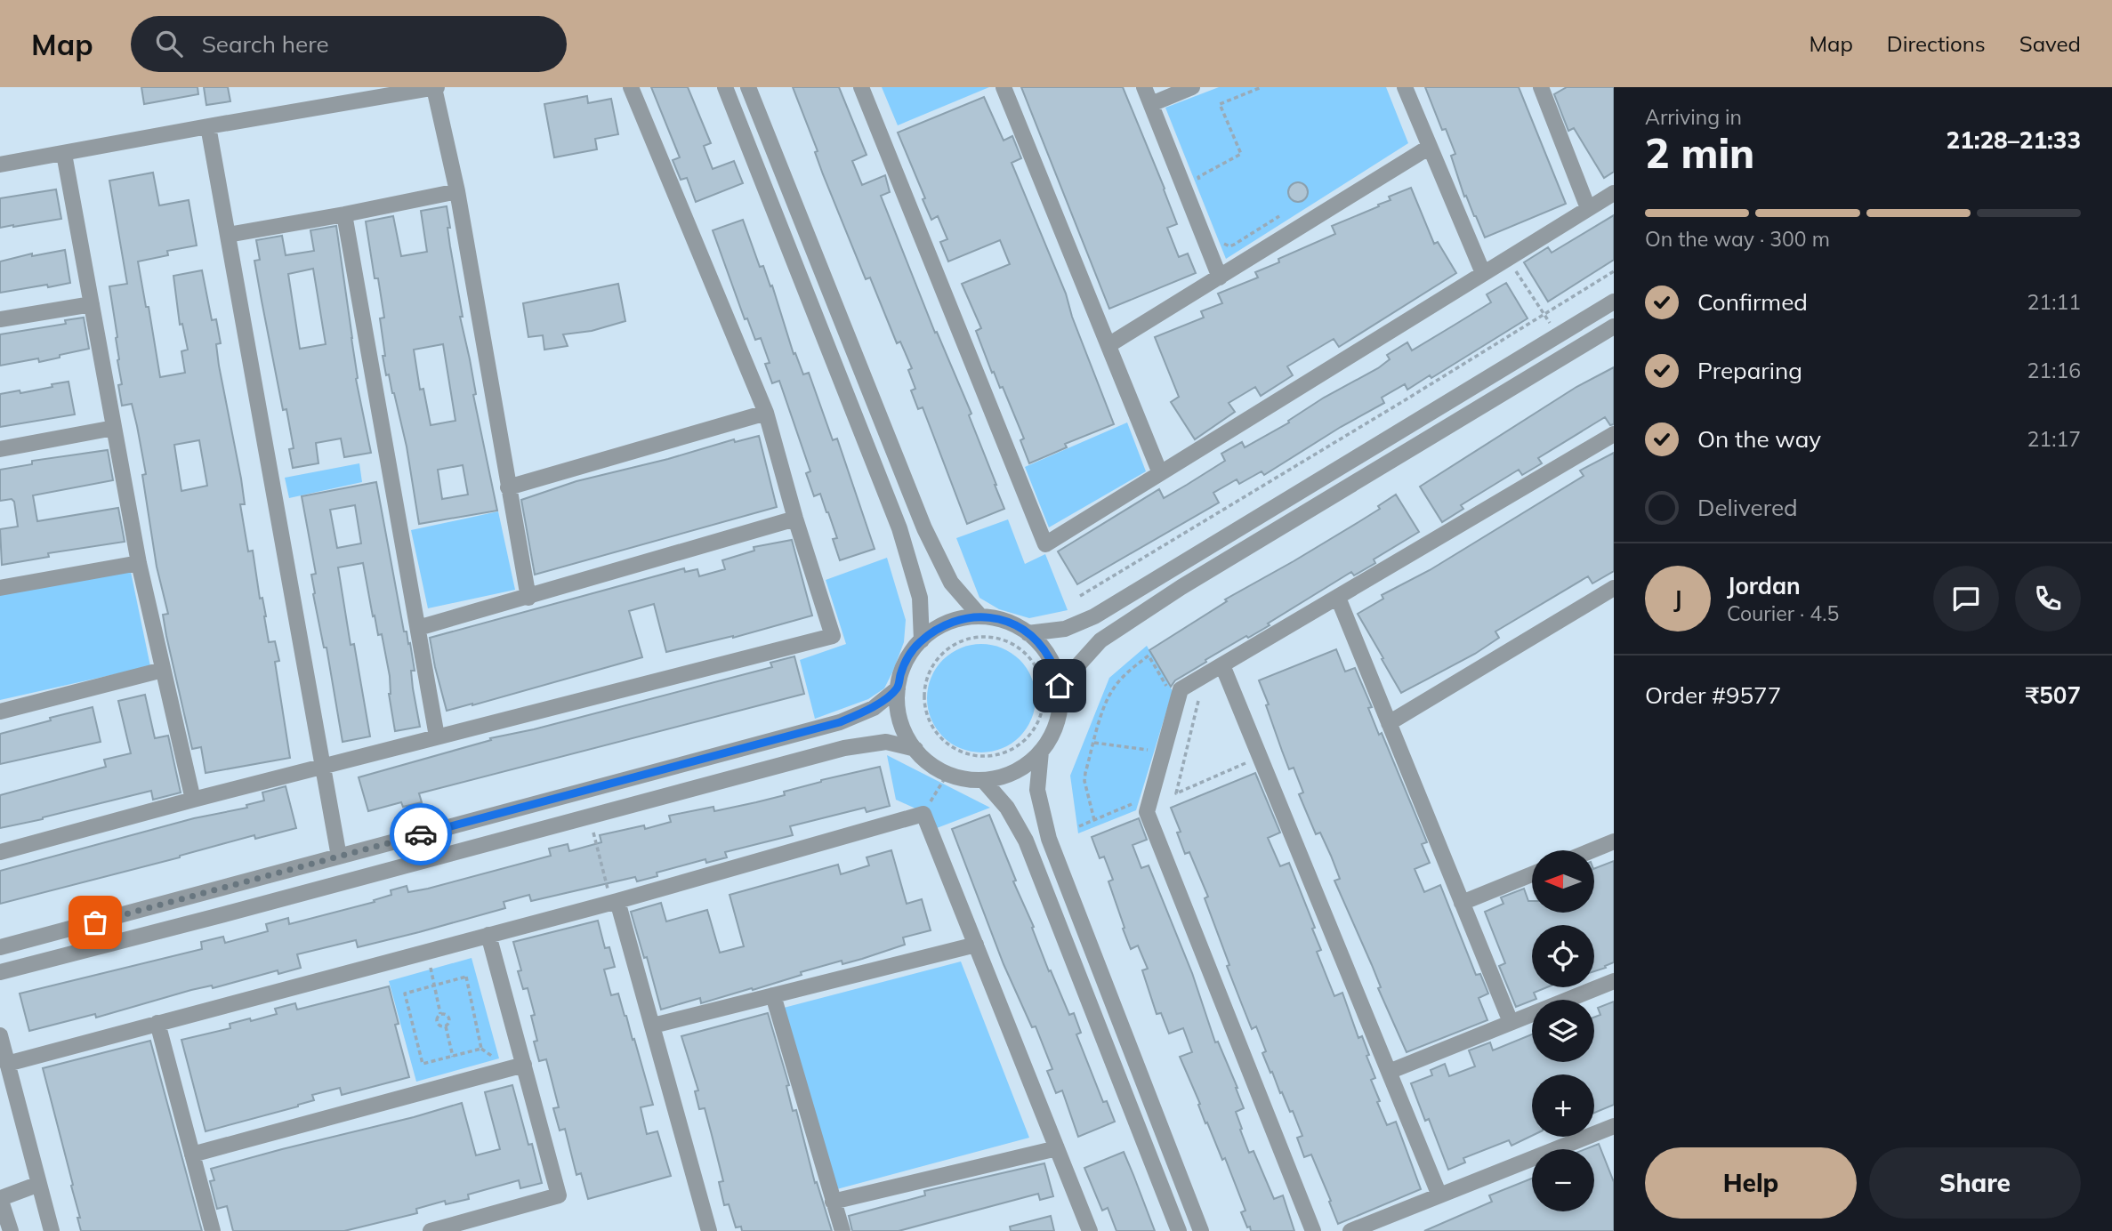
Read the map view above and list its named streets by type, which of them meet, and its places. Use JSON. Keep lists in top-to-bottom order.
{
  "north": "left",
  "page": {
    "header": "Map",
    "search": "Search here",
    "nav": ["Map", "Directions", "Saved"],
    "heading": ["2 min", "Arriving in", "21:28–21:33"],
    "panel": [
      "Jordan",
      "Courier · 4.5",
      "Order #9577",
      "₹507"
    ],
    "bar": "On the way · 300 m",
    "list": [
      ["Confirmed", "21:11"],
      ["Preparing", "21:16"],
      ["On the way", "21:17"],
      "Delivered"
    ],
    "round": "J",
    "map_buttons": ["+", "−"],
    "buttons": ["Help", "Share"]
  }
}
